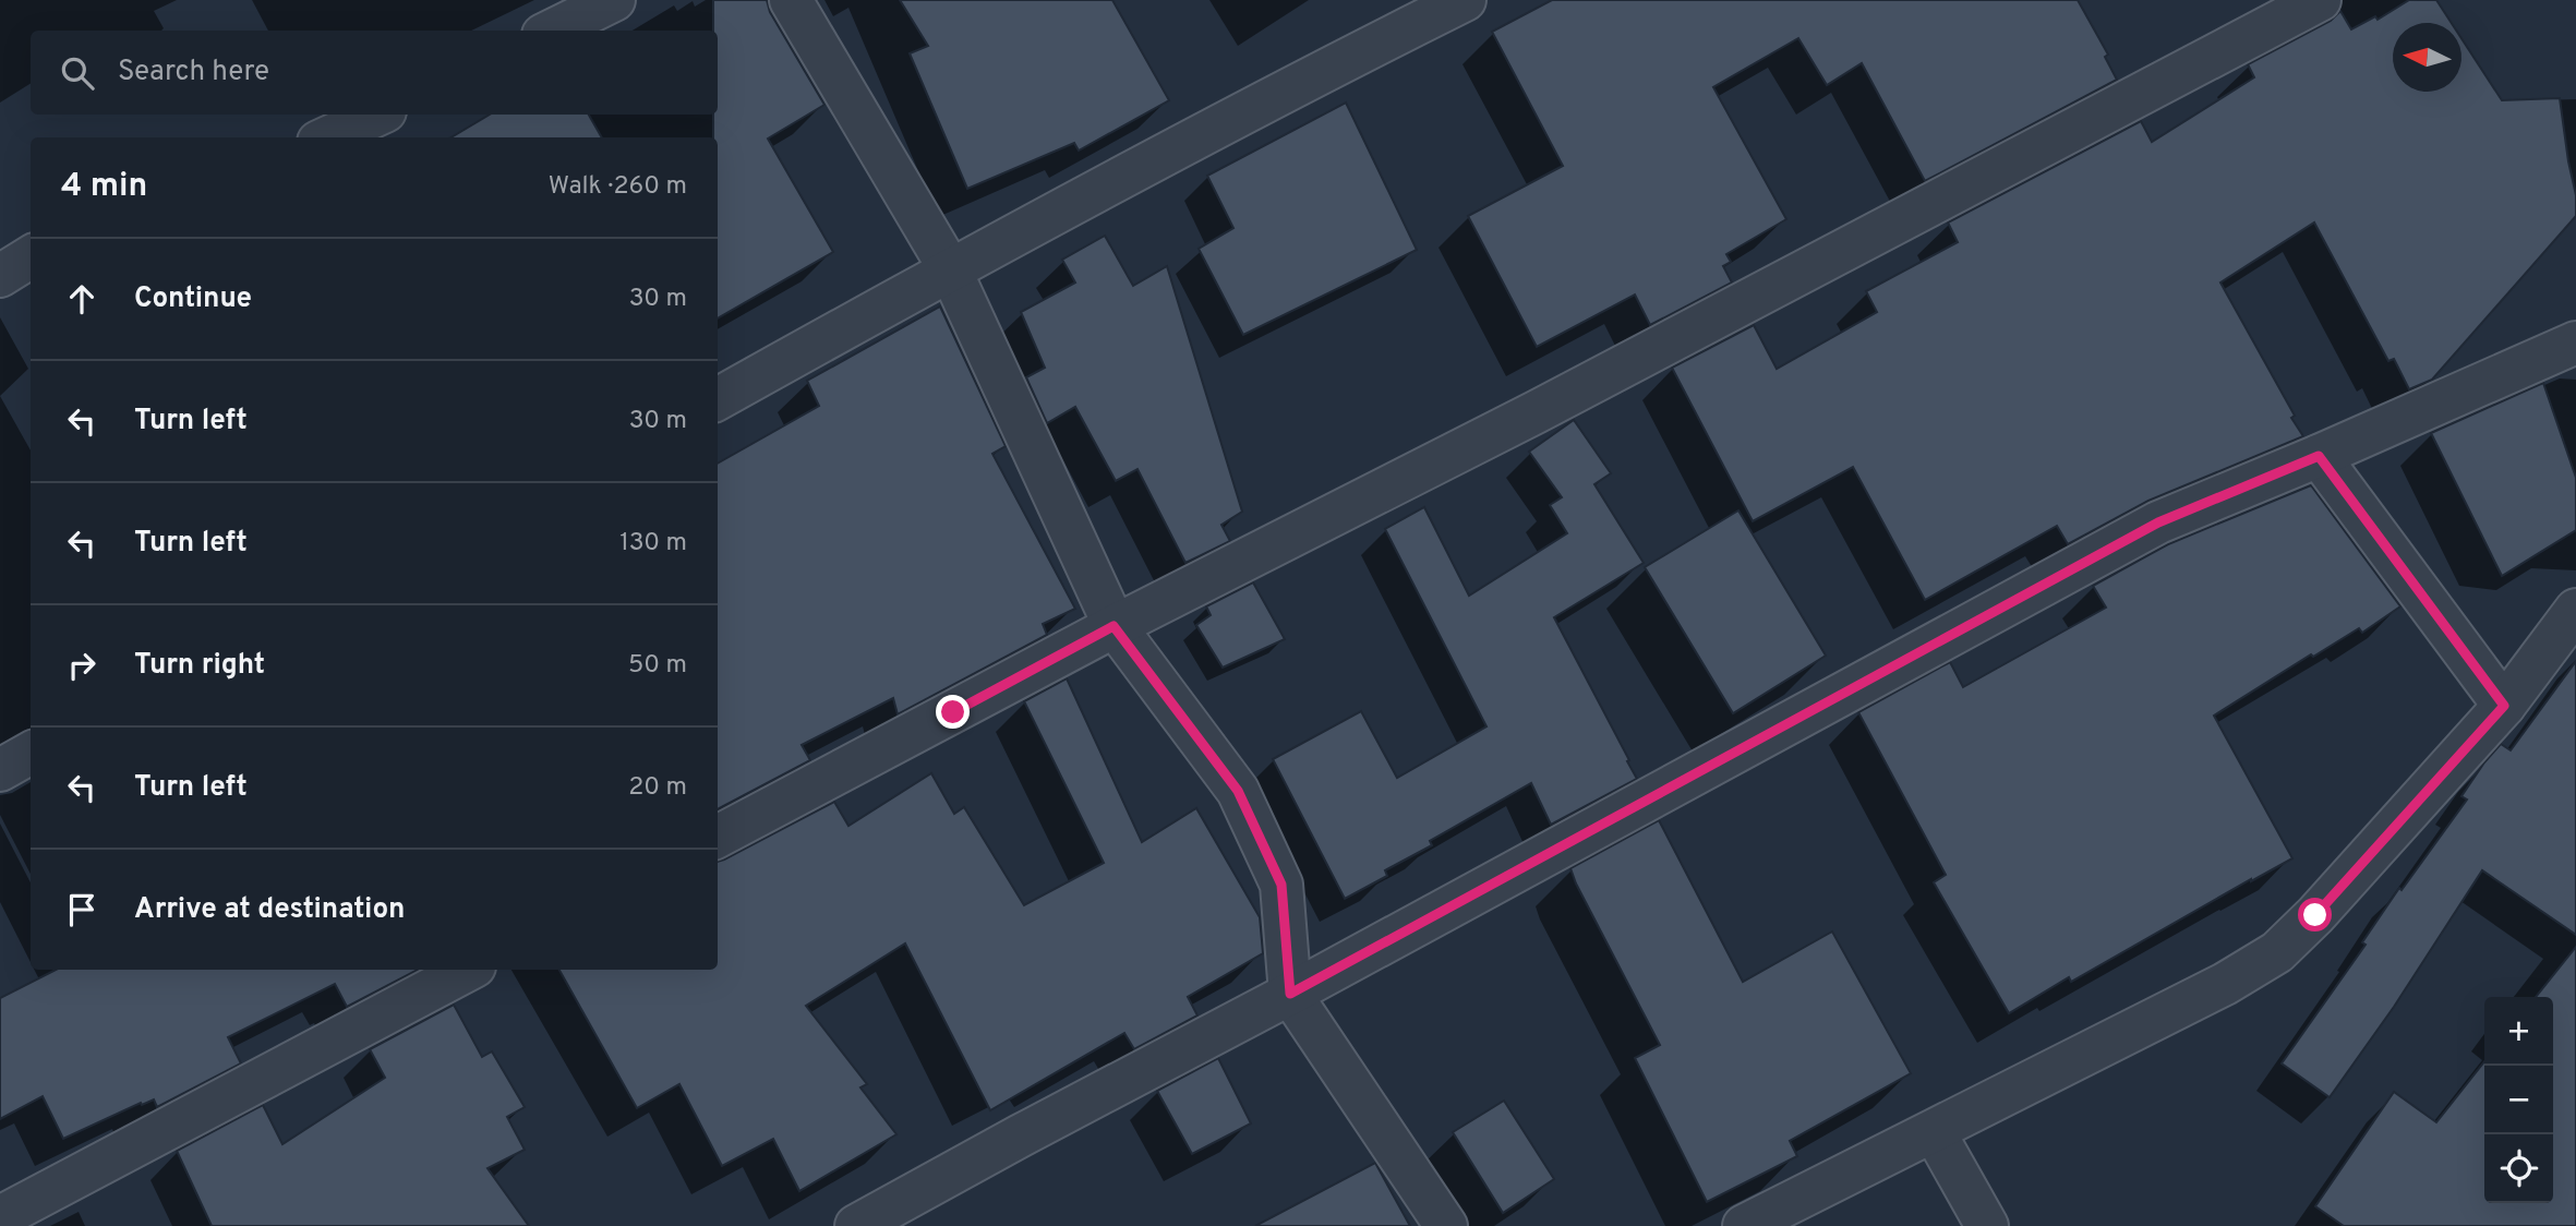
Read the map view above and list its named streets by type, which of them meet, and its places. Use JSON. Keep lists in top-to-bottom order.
{
  "north": "left",
  "page": {
    "search": "Search here",
    "heading": ["4 min", "Walk · 260 m"],
    "list": [
      ["Continue", "30 m"],
      ["Turn left", "30 m"],
      ["Turn left", "130 m"],
      ["Turn right", "50 m"],
      ["Turn left", "20 m"],
      "Arrive at destination"
    ],
    "map_buttons": ["+", "−"]
  }
}
